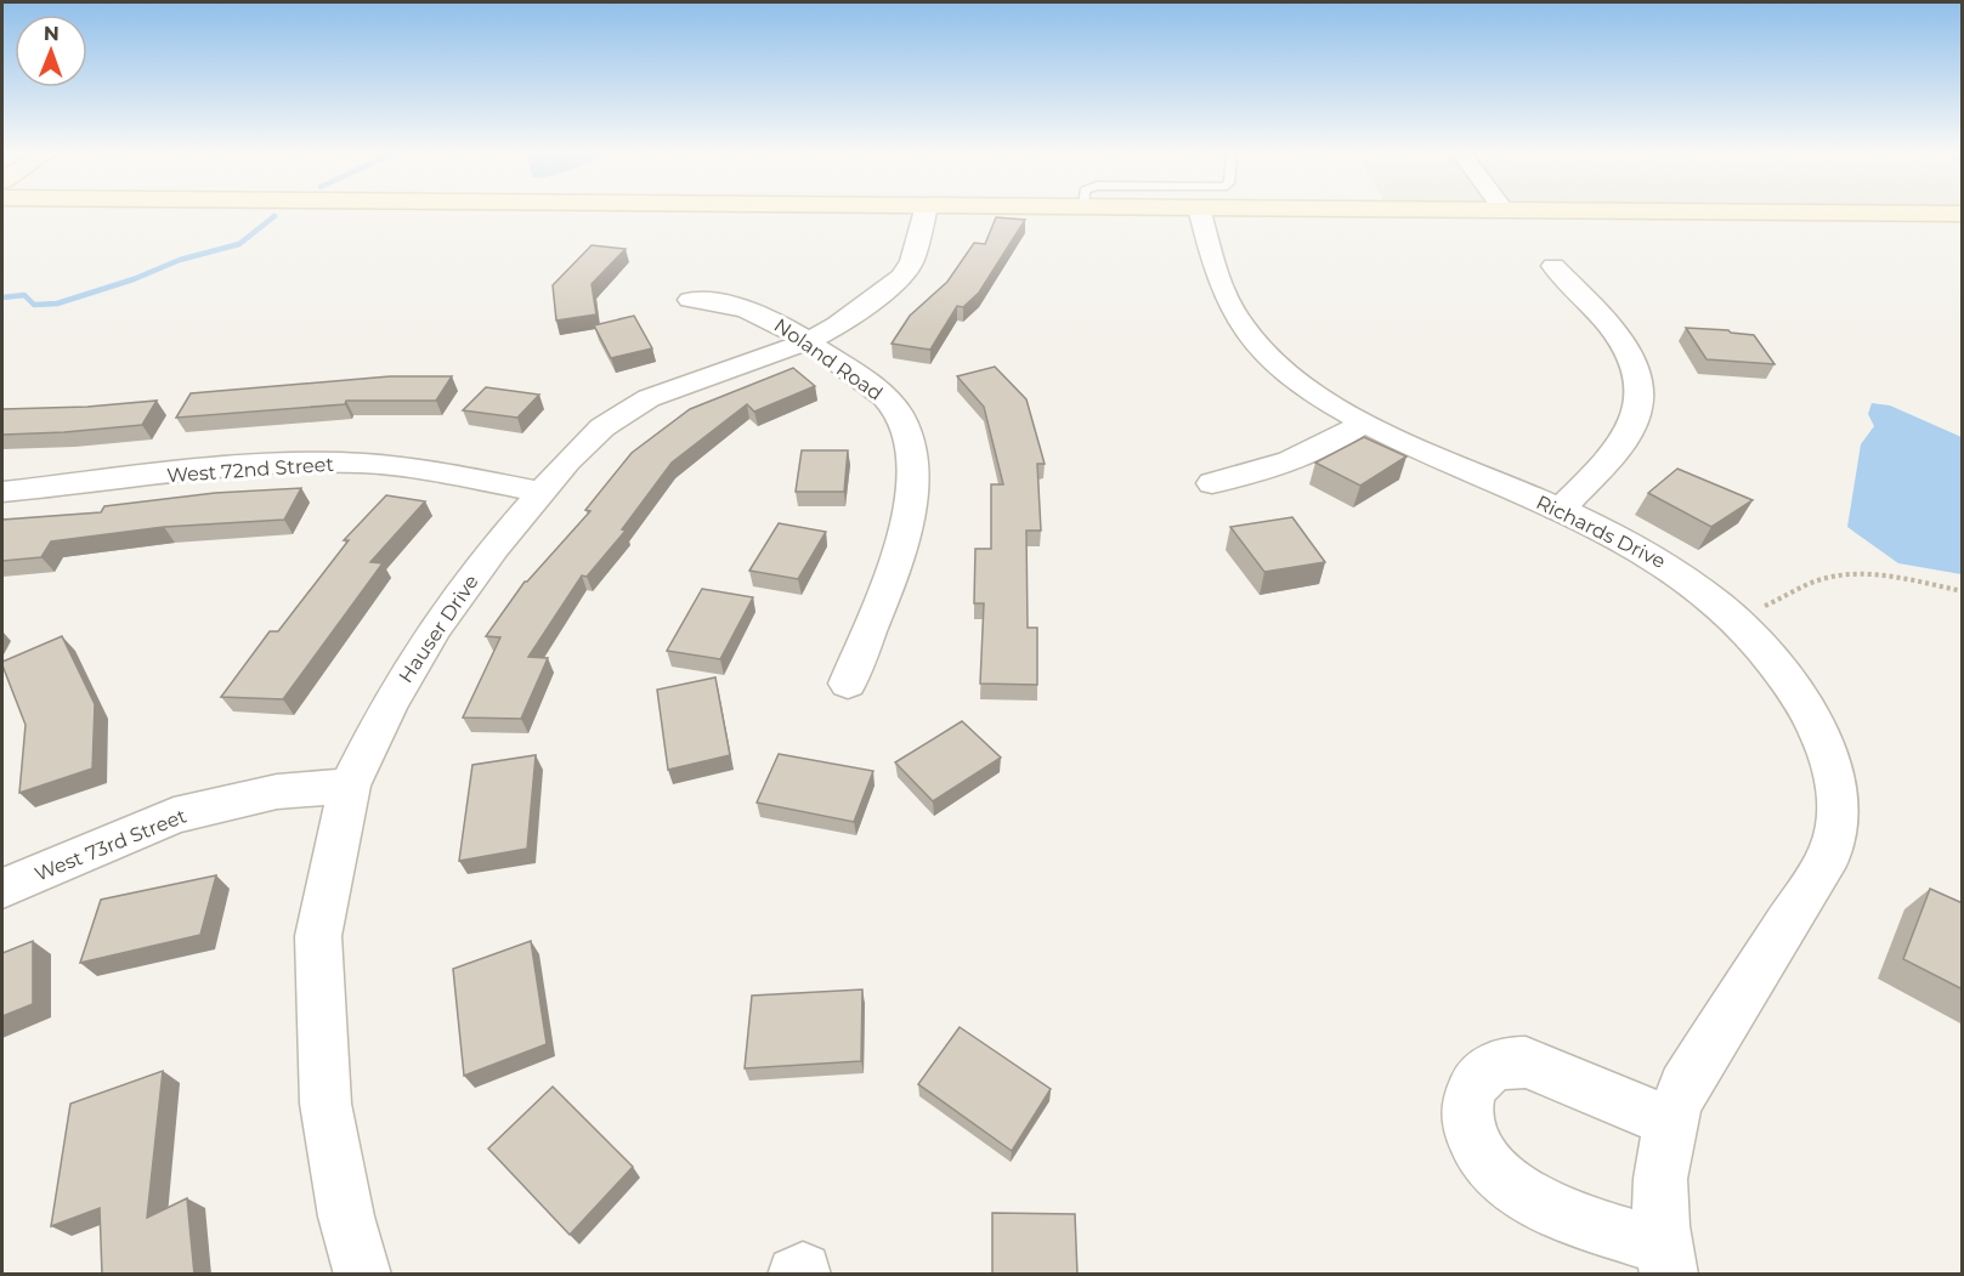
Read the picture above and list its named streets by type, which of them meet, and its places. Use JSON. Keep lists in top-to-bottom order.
{
  "streets": {
    "street": [
      "Noland Road",
      "West 72nd Street",
      "Richards Drive",
      "Hauser Drive",
      "West 73rd Street"
    ]
  },
  "crossings": [
    ["Noland Road", "Hauser Drive"],
    ["West 72nd Street", "Hauser Drive"],
    ["Hauser Drive", "West 73rd Street"]
  ],
  "north": "top"
}
